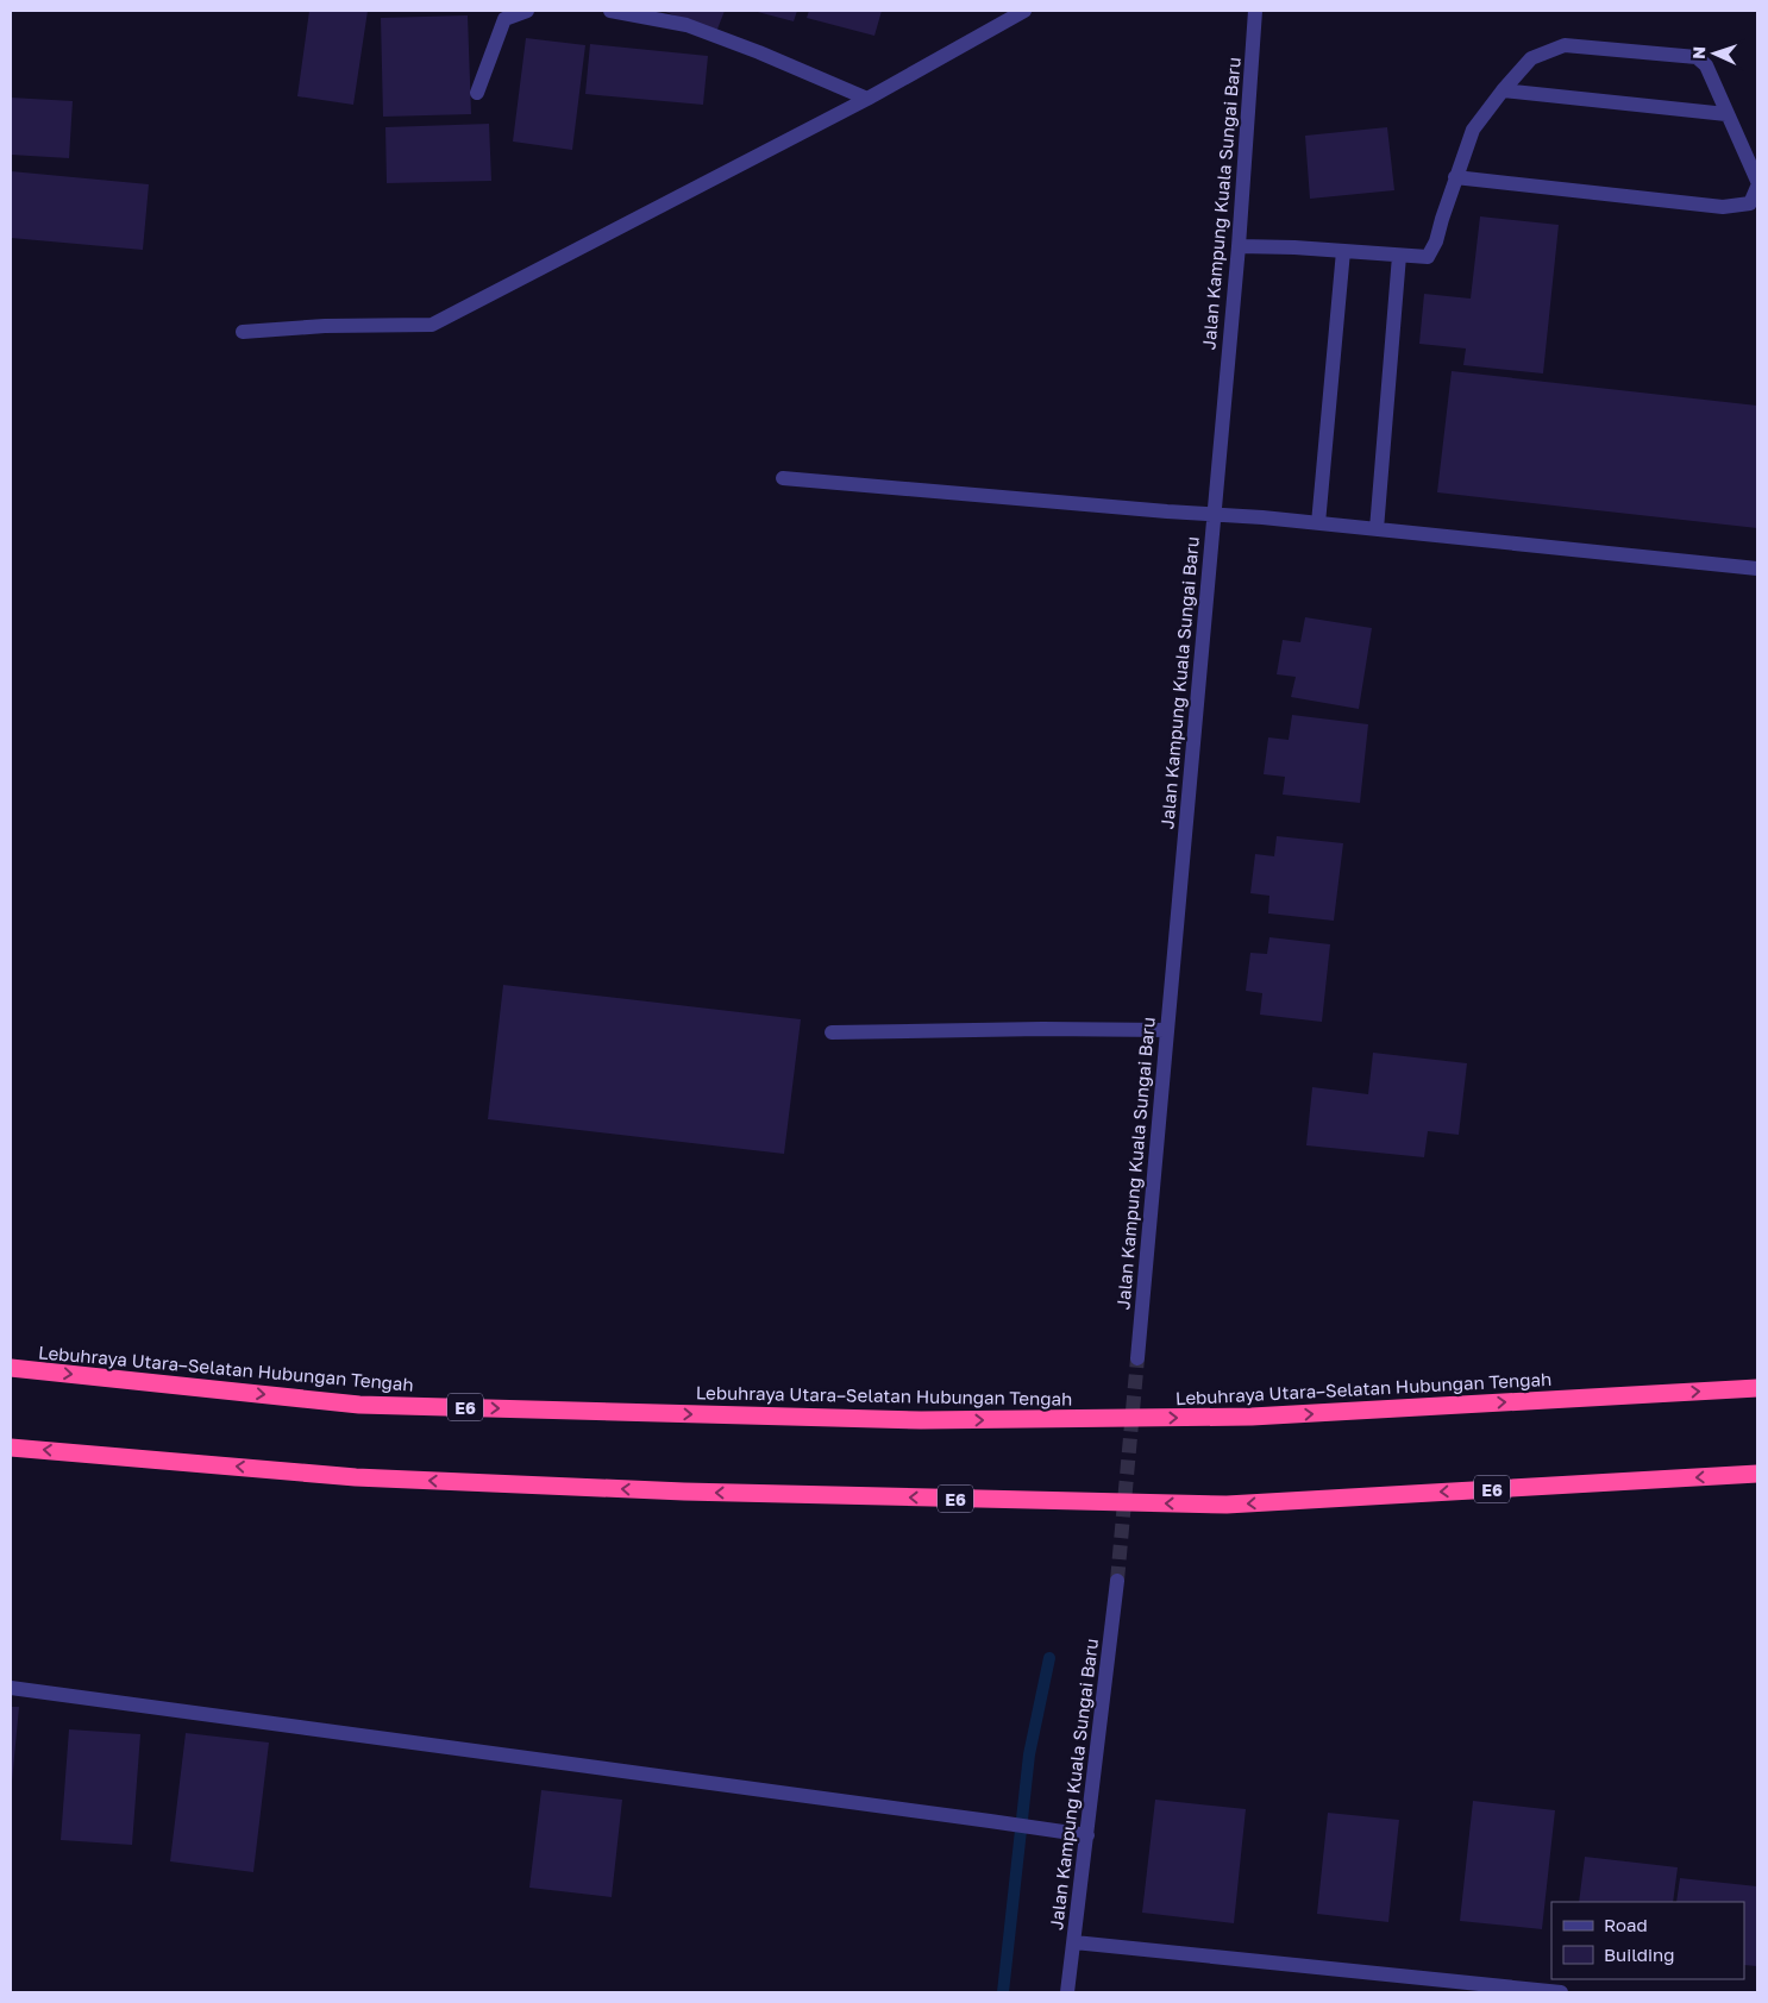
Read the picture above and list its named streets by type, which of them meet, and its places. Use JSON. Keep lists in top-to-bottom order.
{
  "streets": {
    "highway": ["Lebuhraya Utara–Selatan Hubungan Tengah", "E6"],
    "street": ["Jalan Kampung Kuala Sungai Baru"]
  },
  "legend": ["Road", "Building"],
  "north": "left"
}
